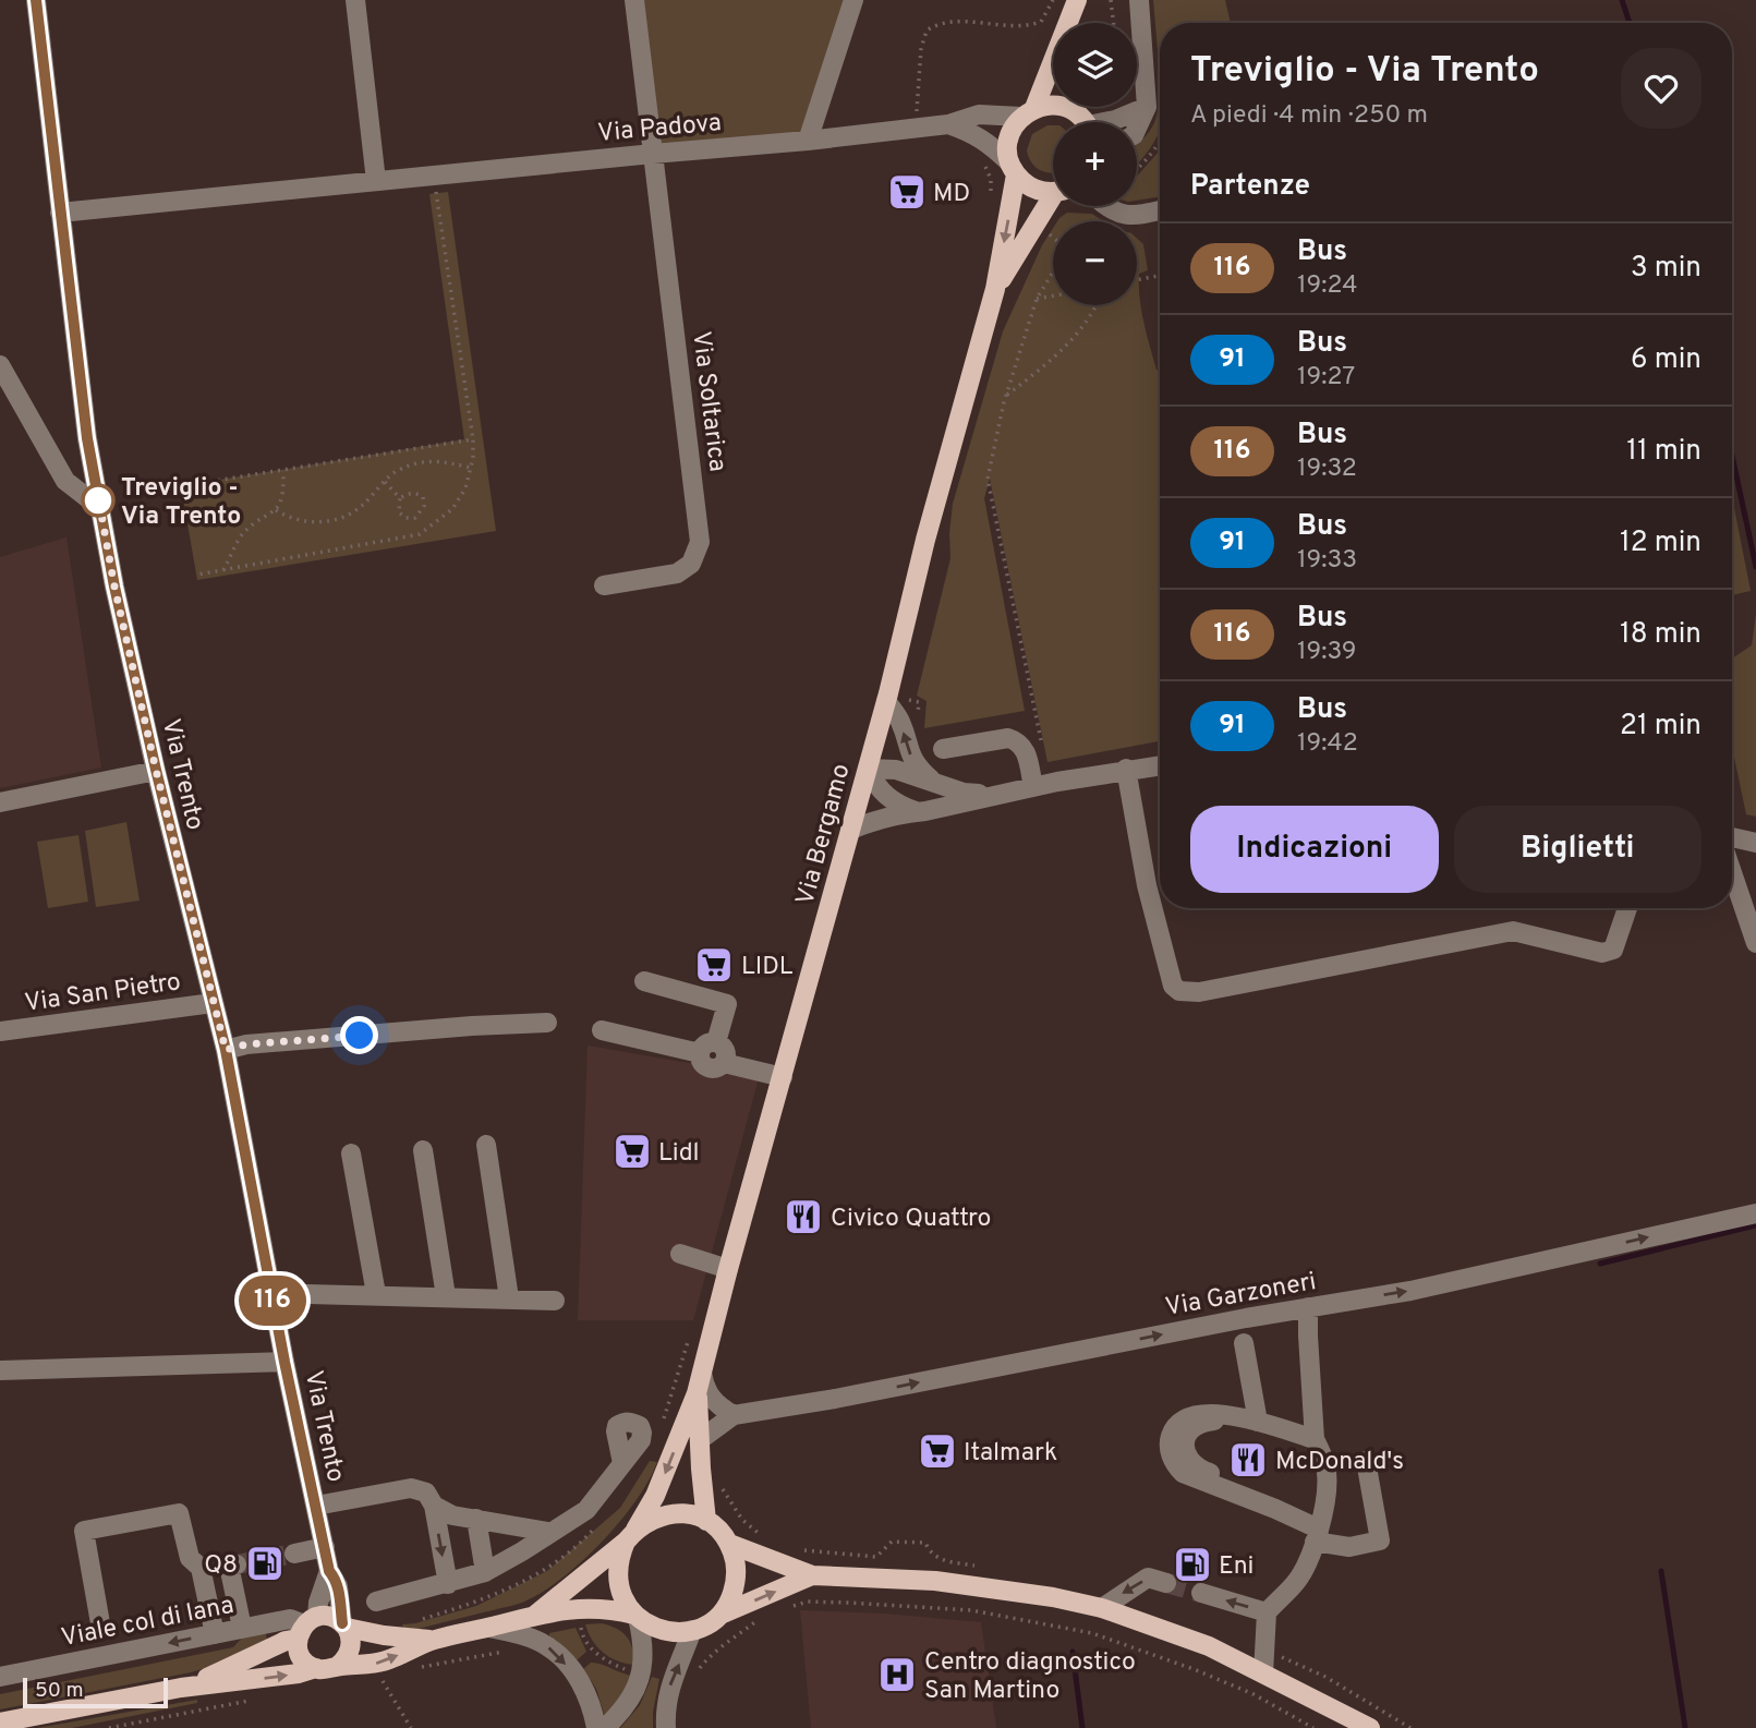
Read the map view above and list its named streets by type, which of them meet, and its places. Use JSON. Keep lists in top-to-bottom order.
{
  "streets": {
    "main road": ["Via Bergamo"],
    "street": [
      "Via Padova",
      "Via Soltarica",
      "Via Trento",
      "Via San Pietro",
      "Via Garzoneri",
      "Viale col di lana"
    ]
  },
  "crossings": [
    ["Via Padova", "Via Soltarica"],
    ["Via Padova", "Via Trento"],
    ["Via Padova", "Via Bergamo"],
    ["Via Trento", "Via San Pietro"],
    ["Via Trento", "Viale col di lana"],
    ["Via Bergamo", "Via Garzoneri"]
  ],
  "one_way": ["Via Garzoneri", "Viale col di lana"],
  "places": {
    "supermarket": [
      "MD",
      "LIDL",
      "Lidl",
      "Italmark"
    ],
    "other": ["Treviglio - Via Trento"],
    "restaurant": ["Civico Quattro", "McDonald's"],
    "fuel station": ["Q8", "Eni"],
    "hospital": ["Centro diagnostico San Martino"]
  },
  "lines": ["bus line 116"],
  "scale_bar": "50 m",
  "page": {
    "on_map": "116",
    "map_buttons": ["+", "−"],
    "heading": [
      ["Treviglio - Via Trento", "A piedi · 4 min · 250 m"],
      "Partenze"
    ],
    "list": [
      {
        "mark": "116",
        "name": "Bus",
        "note": "19:24",
        "value": "3 min"
      },
      {
        "mark": "91",
        "name": "Bus",
        "note": "19:27",
        "value": "6 min"
      },
      {
        "mark": "116",
        "name": "Bus",
        "note": "19:32",
        "value": "11 min"
      },
      {
        "mark": "91",
        "name": "Bus",
        "note": "19:33",
        "value": "12 min"
      },
      {
        "mark": "116",
        "name": "Bus",
        "note": "19:39",
        "value": "18 min"
      },
      {
        "mark": "91",
        "name": "Bus",
        "note": "19:42",
        "value": "21 min"
      }
    ],
    "buttons": ["Indicazioni", "Biglietti"],
    "scale": "50 m"
  }
}
